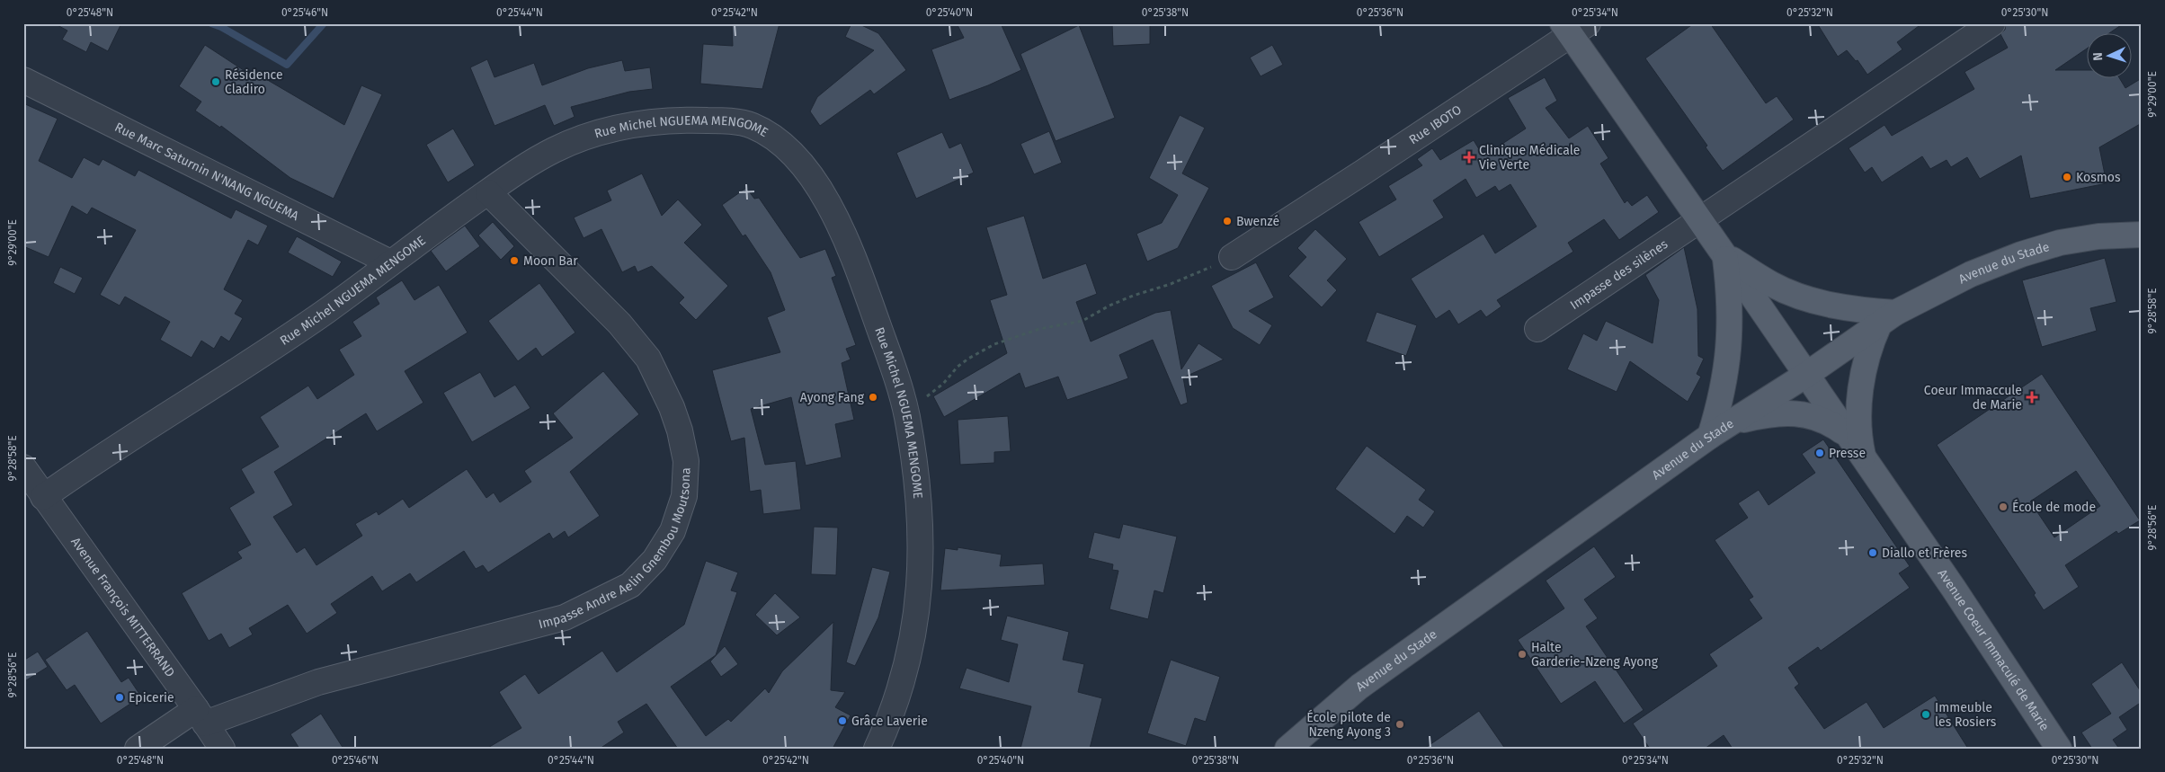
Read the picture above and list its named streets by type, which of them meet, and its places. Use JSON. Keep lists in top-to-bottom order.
{
  "streets": {
    "main road": ["Avenue du Stade", "Avenue Coeur Immaculé de Marie"],
    "street": [
      "Rue IBOTO",
      "Rue Michel NGUEMA MENGOME",
      "Rue Marc Saturnin N'NANG NGUEMA",
      "Impasse des silènes",
      "Impasse Andre Aelin Gnembou Moutsona",
      "Avenue François MITTERRAND"
    ]
  },
  "crossings": [
    ["Rue IBOTO", "Avenue Coeur Immaculé de Marie"],
    ["Rue Michel NGUEMA MENGOME", "Rue Marc Saturnin N'NANG NGUEMA"],
    ["Rue Michel NGUEMA MENGOME", "Impasse Andre Aelin Gnembou Moutsona"],
    ["Rue Michel NGUEMA MENGOME", "Avenue François MITTERRAND"],
    ["Avenue du Stade", "Avenue Coeur Immaculé de Marie"],
    ["Impasse des silènes", "Avenue Coeur Immaculé de Marie"],
    ["Impasse Andre Aelin Gnembou Moutsona", "Avenue François MITTERRAND"]
  ],
  "places": {
    "other": [
      "Résidence Cladiro",
      "Kosmos",
      "Bwenzé",
      "Moon Bar",
      "Ayong Fang",
      "Presse",
      "École de mode",
      "Diallo et Frères",
      "Halte Garderie-Nzeng Ayong",
      "Epicerie",
      "Immeuble les Rosiers",
      "Grâce Laverie",
      "École pilote de Nzeng Ayong 3"
    ],
    "health": ["Clinique Médicale Vie Verte", "Coeur Immaccule de Marie"]
  },
  "north": "left",
  "coordinates": [
    "0°25'48\"N",
    "0°25'46\"N",
    "0°25'44\"N",
    "0°25'42\"N",
    "0°25'40\"N",
    "0°25'38\"N",
    "0°25'36\"N",
    "0°25'34\"N",
    "0°25'32\"N",
    "0°25'30\"N",
    "9°29'00\"E",
    "9°28'58\"E",
    "9°28'56\"E"
  ]
}
